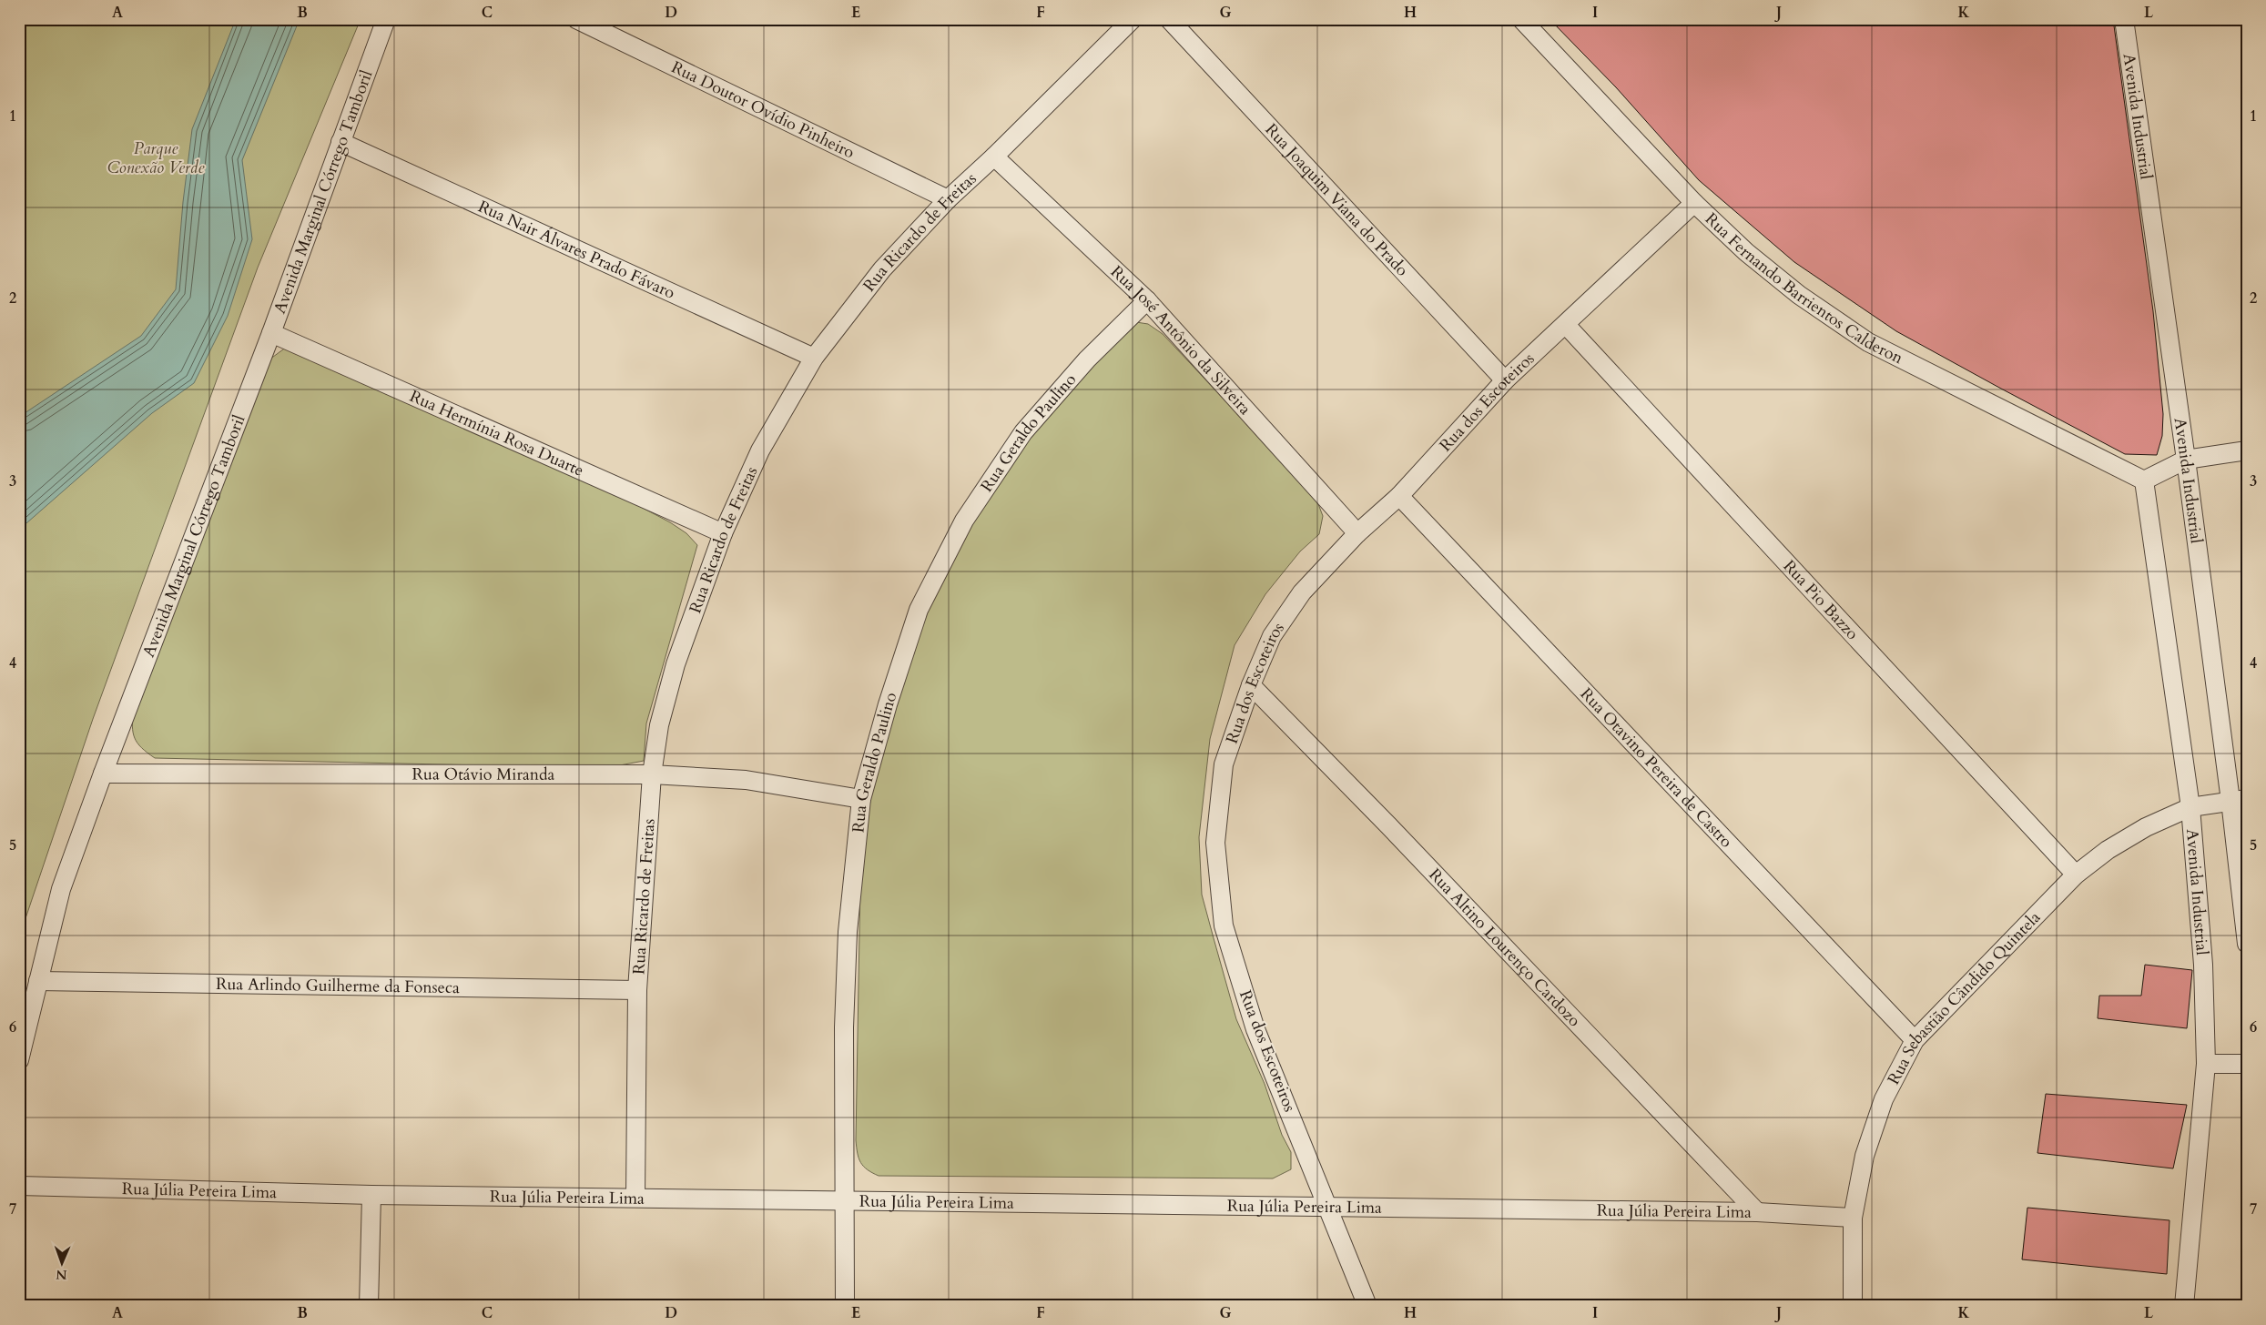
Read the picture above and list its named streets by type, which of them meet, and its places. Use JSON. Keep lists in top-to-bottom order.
{
  "streets": {
    "street": [
      "Rua Doutor Ovídio Pinheiro",
      "Avenida Industrial",
      "Avenida Marginal Córrego Tamboril",
      "Rua Joaquim Viana do Prado",
      "Rua Ricardo de Freitas",
      "Rua Nair Álvares Prado Fávaro",
      "Rua Fernando Barrientos Calderon",
      "Rua José Antônio da Silveira",
      "Rua dos Escoteiros",
      "Rua Hermínia Rosa Duarte",
      "Rua Geraldo Paulino",
      "Rua Pio Bazzo",
      "Rua Otavino Pereira de Castro",
      "Rua Otávio Miranda",
      "Rua Altino Lourenço Cardozo",
      "Rua Arlindo Guilherme da Fonseca",
      "Rua Sebastião Cândido Quintela",
      "Rua Júlia Pereira Lima"
    ]
  },
  "crossings": [
    ["Rua Doutor Ovídio Pinheiro", "Rua Ricardo de Freitas"],
    ["Avenida Industrial", "Rua Fernando Barrientos Calderon"],
    ["Avenida Industrial", "Rua Sebastião Cândido Quintela"],
    ["Avenida Marginal Córrego Tamboril", "Rua Nair Álvares Prado Fávaro"],
    ["Avenida Marginal Córrego Tamboril", "Rua Hermínia Rosa Duarte"],
    ["Avenida Marginal Córrego Tamboril", "Rua Otávio Miranda"],
    ["Avenida Marginal Córrego Tamboril", "Rua Arlindo Guilherme da Fonseca"],
    ["Rua Joaquim Viana do Prado", "Rua dos Escoteiros"],
    ["Rua Ricardo de Freitas", "Rua Nair Álvares Prado Fávaro"],
    ["Rua Ricardo de Freitas", "Rua José Antônio da Silveira"],
    ["Rua Ricardo de Freitas", "Rua Hermínia Rosa Duarte"],
    ["Rua Ricardo de Freitas", "Rua Otávio Miranda"],
    ["Rua Ricardo de Freitas", "Rua Arlindo Guilherme da Fonseca"],
    ["Rua Ricardo de Freitas", "Rua Júlia Pereira Lima"],
    ["Rua Fernando Barrientos Calderon", "Rua dos Escoteiros"],
    ["Rua José Antônio da Silveira", "Rua dos Escoteiros"],
    ["Rua José Antônio da Silveira", "Rua Geraldo Paulino"],
    ["Rua dos Escoteiros", "Rua Pio Bazzo"],
    ["Rua dos Escoteiros", "Rua Otavino Pereira de Castro"],
    ["Rua dos Escoteiros", "Rua Altino Lourenço Cardozo"],
    ["Rua dos Escoteiros", "Rua Júlia Pereira Lima"],
    ["Rua Geraldo Paulino", "Rua Otávio Miranda"],
    ["Rua Geraldo Paulino", "Rua Júlia Pereira Lima"],
    ["Rua Pio Bazzo", "Rua Sebastião Cândido Quintela"],
    ["Rua Otavino Pereira de Castro", "Rua Sebastião Cândido Quintela"],
    ["Rua Altino Lourenço Cardozo", "Rua Júlia Pereira Lima"],
    ["Rua Sebastião Cândido Quintela", "Rua Júlia Pereira Lima"]
  ],
  "parks": ["Parque Conexão Verde"],
  "north": "bottom",
  "grid": {
    "columns": [
      "A",
      "B",
      "C",
      "D",
      "E",
      "F",
      "G",
      "H",
      "I",
      "J",
      "K",
      "L"
    ],
    "rows": [
      "1",
      "2",
      "3",
      "4",
      "5",
      "6",
      "7"
    ]
  }
}
